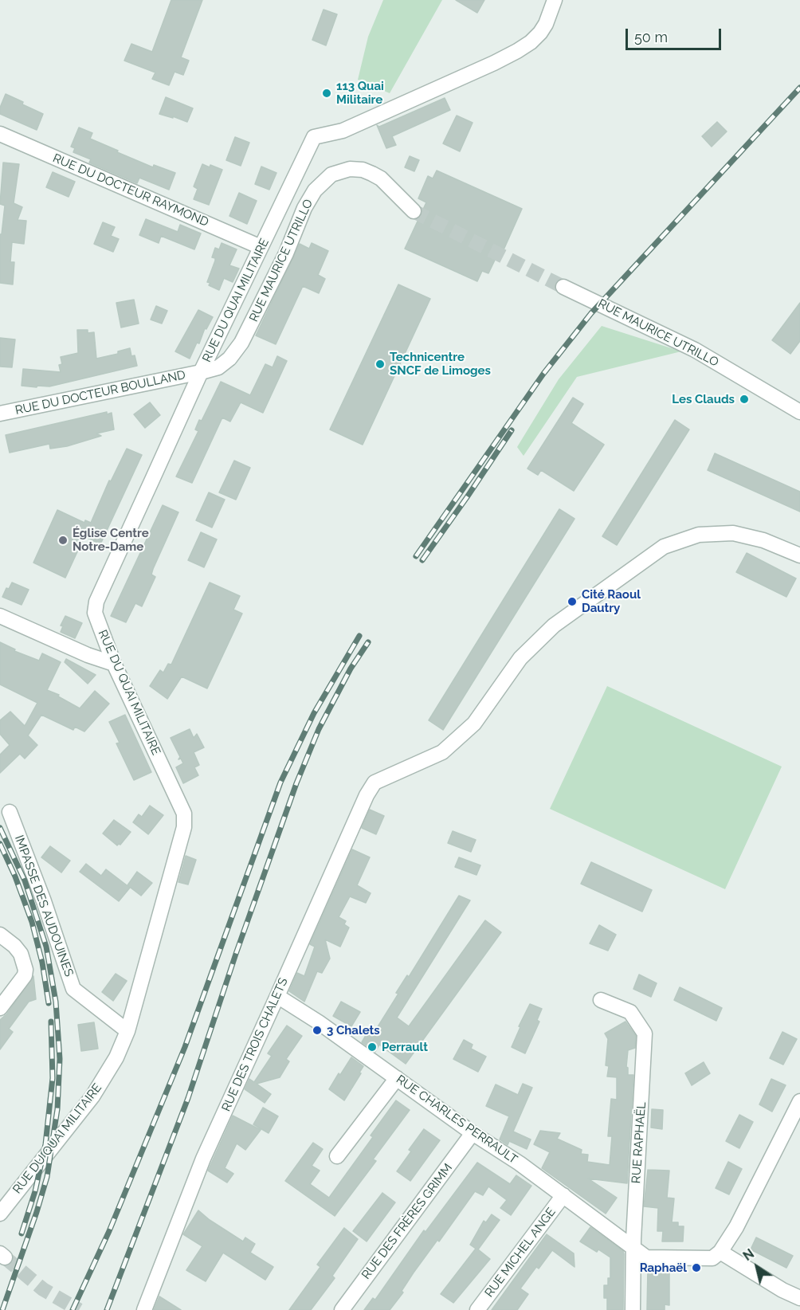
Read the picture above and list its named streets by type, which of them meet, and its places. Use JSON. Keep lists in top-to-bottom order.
{
  "streets": {
    "street": [
      "RUE DU DOCTEUR RAYMOND",
      "RUE MAURICE UTRILLO",
      "RUE DU QUAI MILITAIRE",
      "RUE DU DOCTEUR BOULLAND",
      "IMPASSE DES AUDOUINES",
      "RUE DES TROIS CHALETS",
      "RUE CHARLES PERRAULT",
      "RUE RAPHAËL",
      "RUE DES FRÈRES GRIMM",
      "RUE MICHEL ANGE"
    ]
  },
  "crossings": [
    ["RUE DU DOCTEUR RAYMOND", "RUE DU QUAI MILITAIRE"],
    ["RUE MAURICE UTRILLO", "RUE DU QUAI MILITAIRE"],
    ["RUE MAURICE UTRILLO", "RUE DU DOCTEUR BOULLAND"],
    ["RUE DU QUAI MILITAIRE", "RUE DU DOCTEUR BOULLAND"],
    ["RUE DU QUAI MILITAIRE", "IMPASSE DES AUDOUINES"],
    ["RUE DES TROIS CHALETS", "RUE CHARLES PERRAULT"],
    ["RUE CHARLES PERRAULT", "RUE RAPHAËL"],
    ["RUE CHARLES PERRAULT", "RUE DES FRÈRES GRIMM"],
    ["RUE CHARLES PERRAULT", "RUE MICHEL ANGE"]
  ],
  "places": [
    "113 Quai Militaire",
    "Technicentre SNCF de Limoges",
    "Les Clauds",
    "Église Centre Notre-Dame",
    "Cité Raoul Dautry",
    "3 Chalets",
    "Perrault",
    "Raphaël"
  ],
  "scale_bar": "50 m",
  "north": "top left"
}
